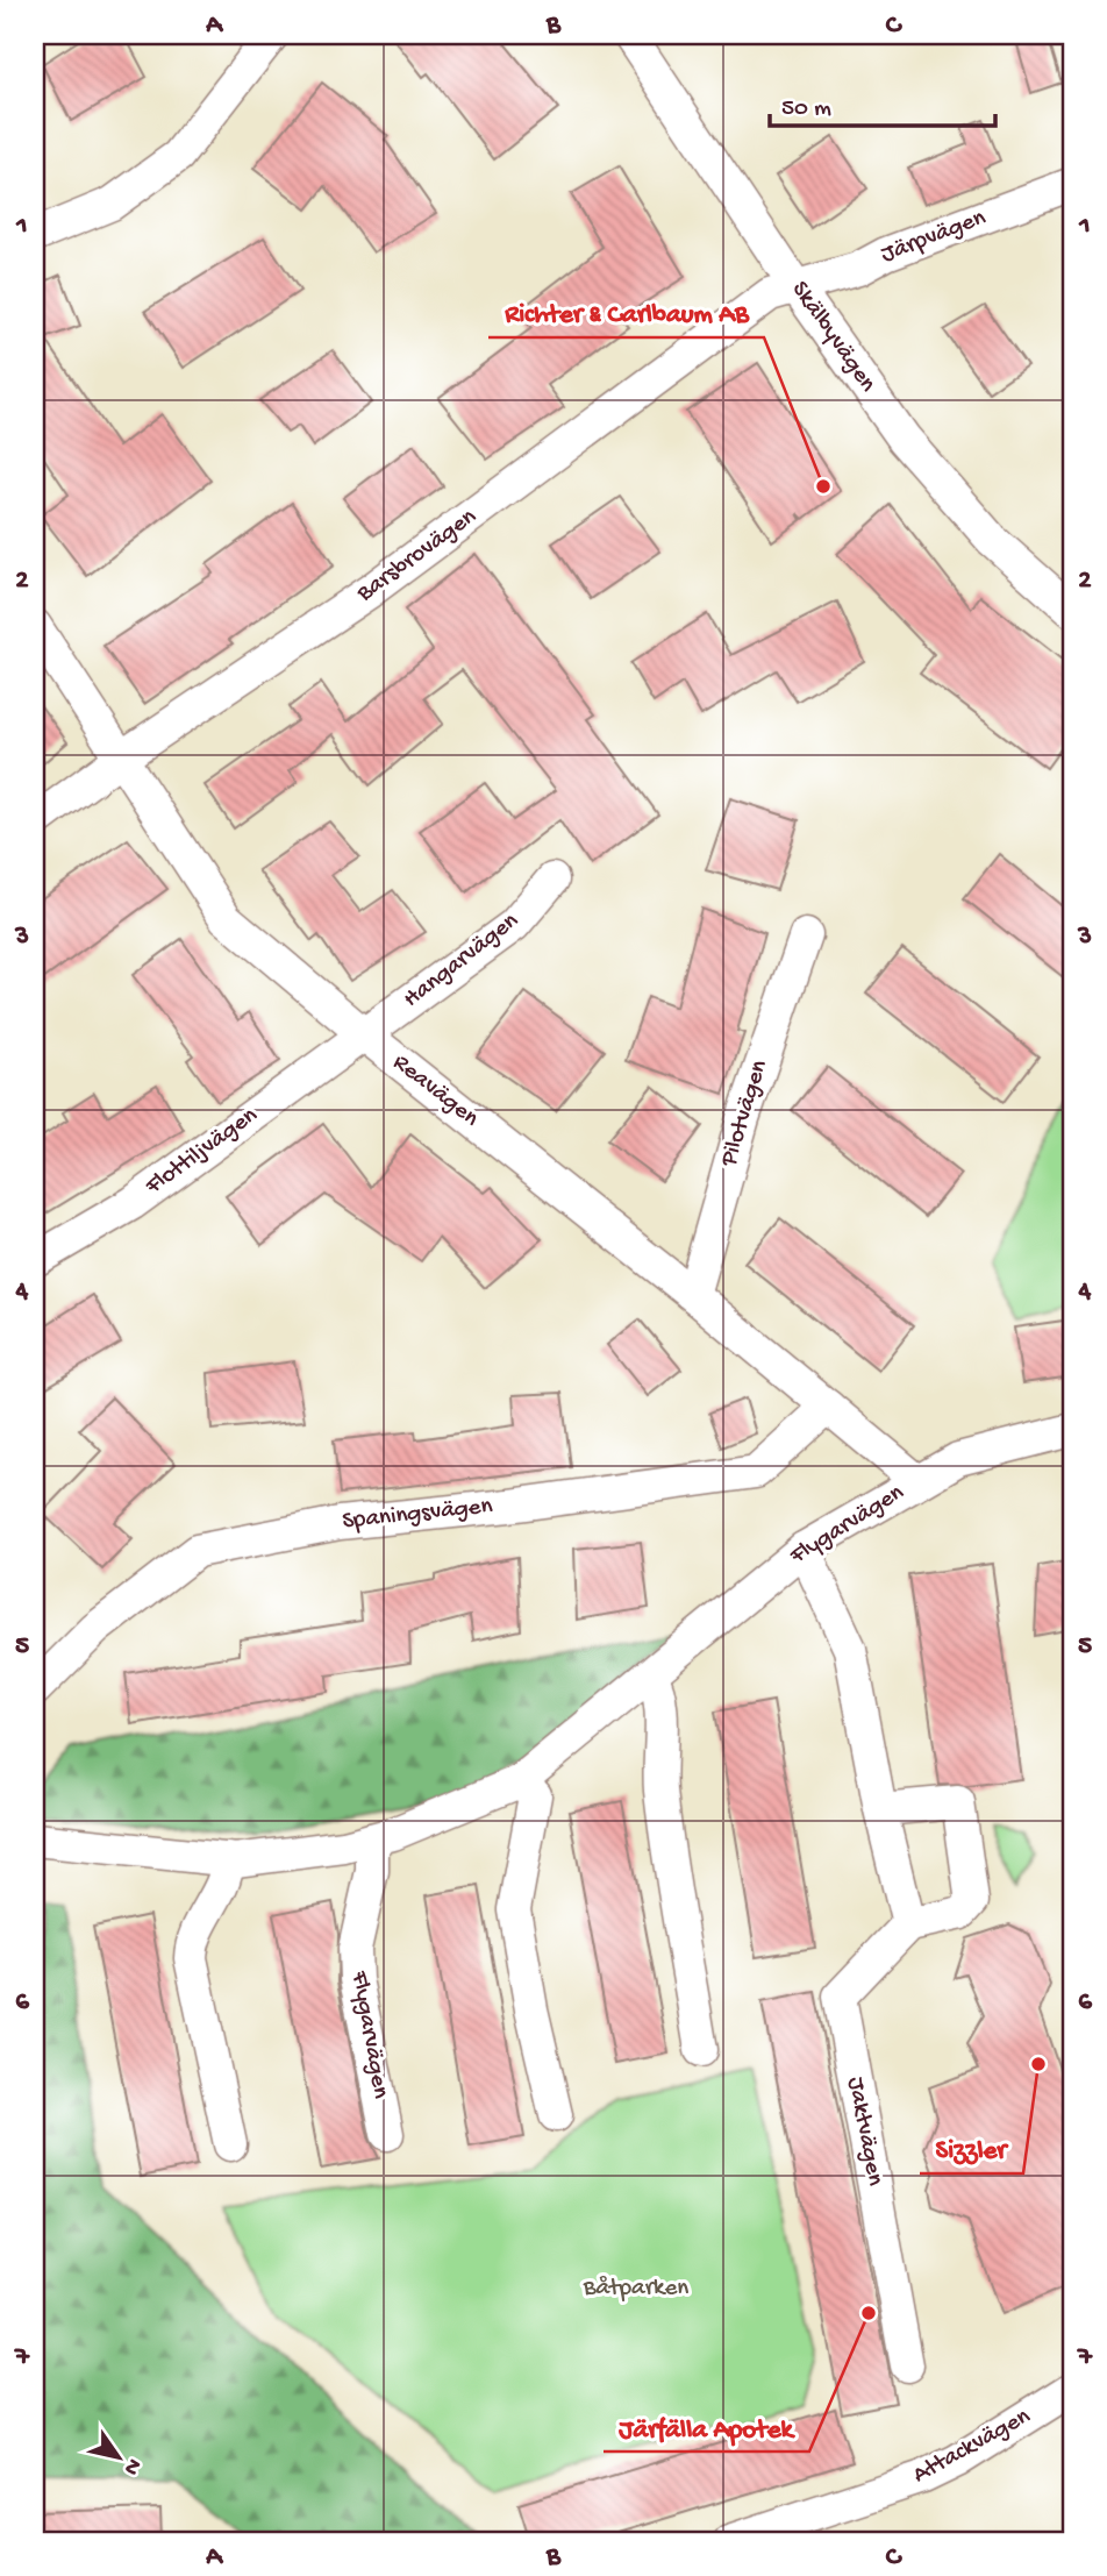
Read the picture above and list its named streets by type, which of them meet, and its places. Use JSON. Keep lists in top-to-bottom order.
{
  "streets": {
    "street": [
      "Järpvägen",
      "Skälbyvägen",
      "Barsbrovägen",
      "Hangarvägen",
      "Reavägen",
      "Pilotvägen",
      "Flottiljvägen",
      "Spaningsvägen",
      "Flygarvägen",
      "Jaktvägen",
      "Attackvägen"
    ]
  },
  "crossings": [
    ["Järpvägen", "Skälbyvägen"],
    ["Järpvägen", "Barsbrovägen"],
    ["Skälbyvägen", "Barsbrovägen"],
    ["Barsbrovägen", "Reavägen"],
    ["Hangarvägen", "Reavägen"],
    ["Hangarvägen", "Flottiljvägen"],
    ["Reavägen", "Pilotvägen"],
    ["Reavägen", "Flottiljvägen"],
    ["Reavägen", "Spaningsvägen"],
    ["Reavägen", "Flygarvägen"]
  ],
  "parks": ["Båtparken"],
  "places": ["Richter & Carlbaum AB", "Sizzler", "Järfälla Apotek"],
  "scale_bar": "50 m",
  "north": "bottom right",
  "grid": {
    "columns": ["A", "B", "C"],
    "rows": [
      "1",
      "2",
      "3",
      "4",
      "5",
      "6",
      "7"
    ]
  }
}
